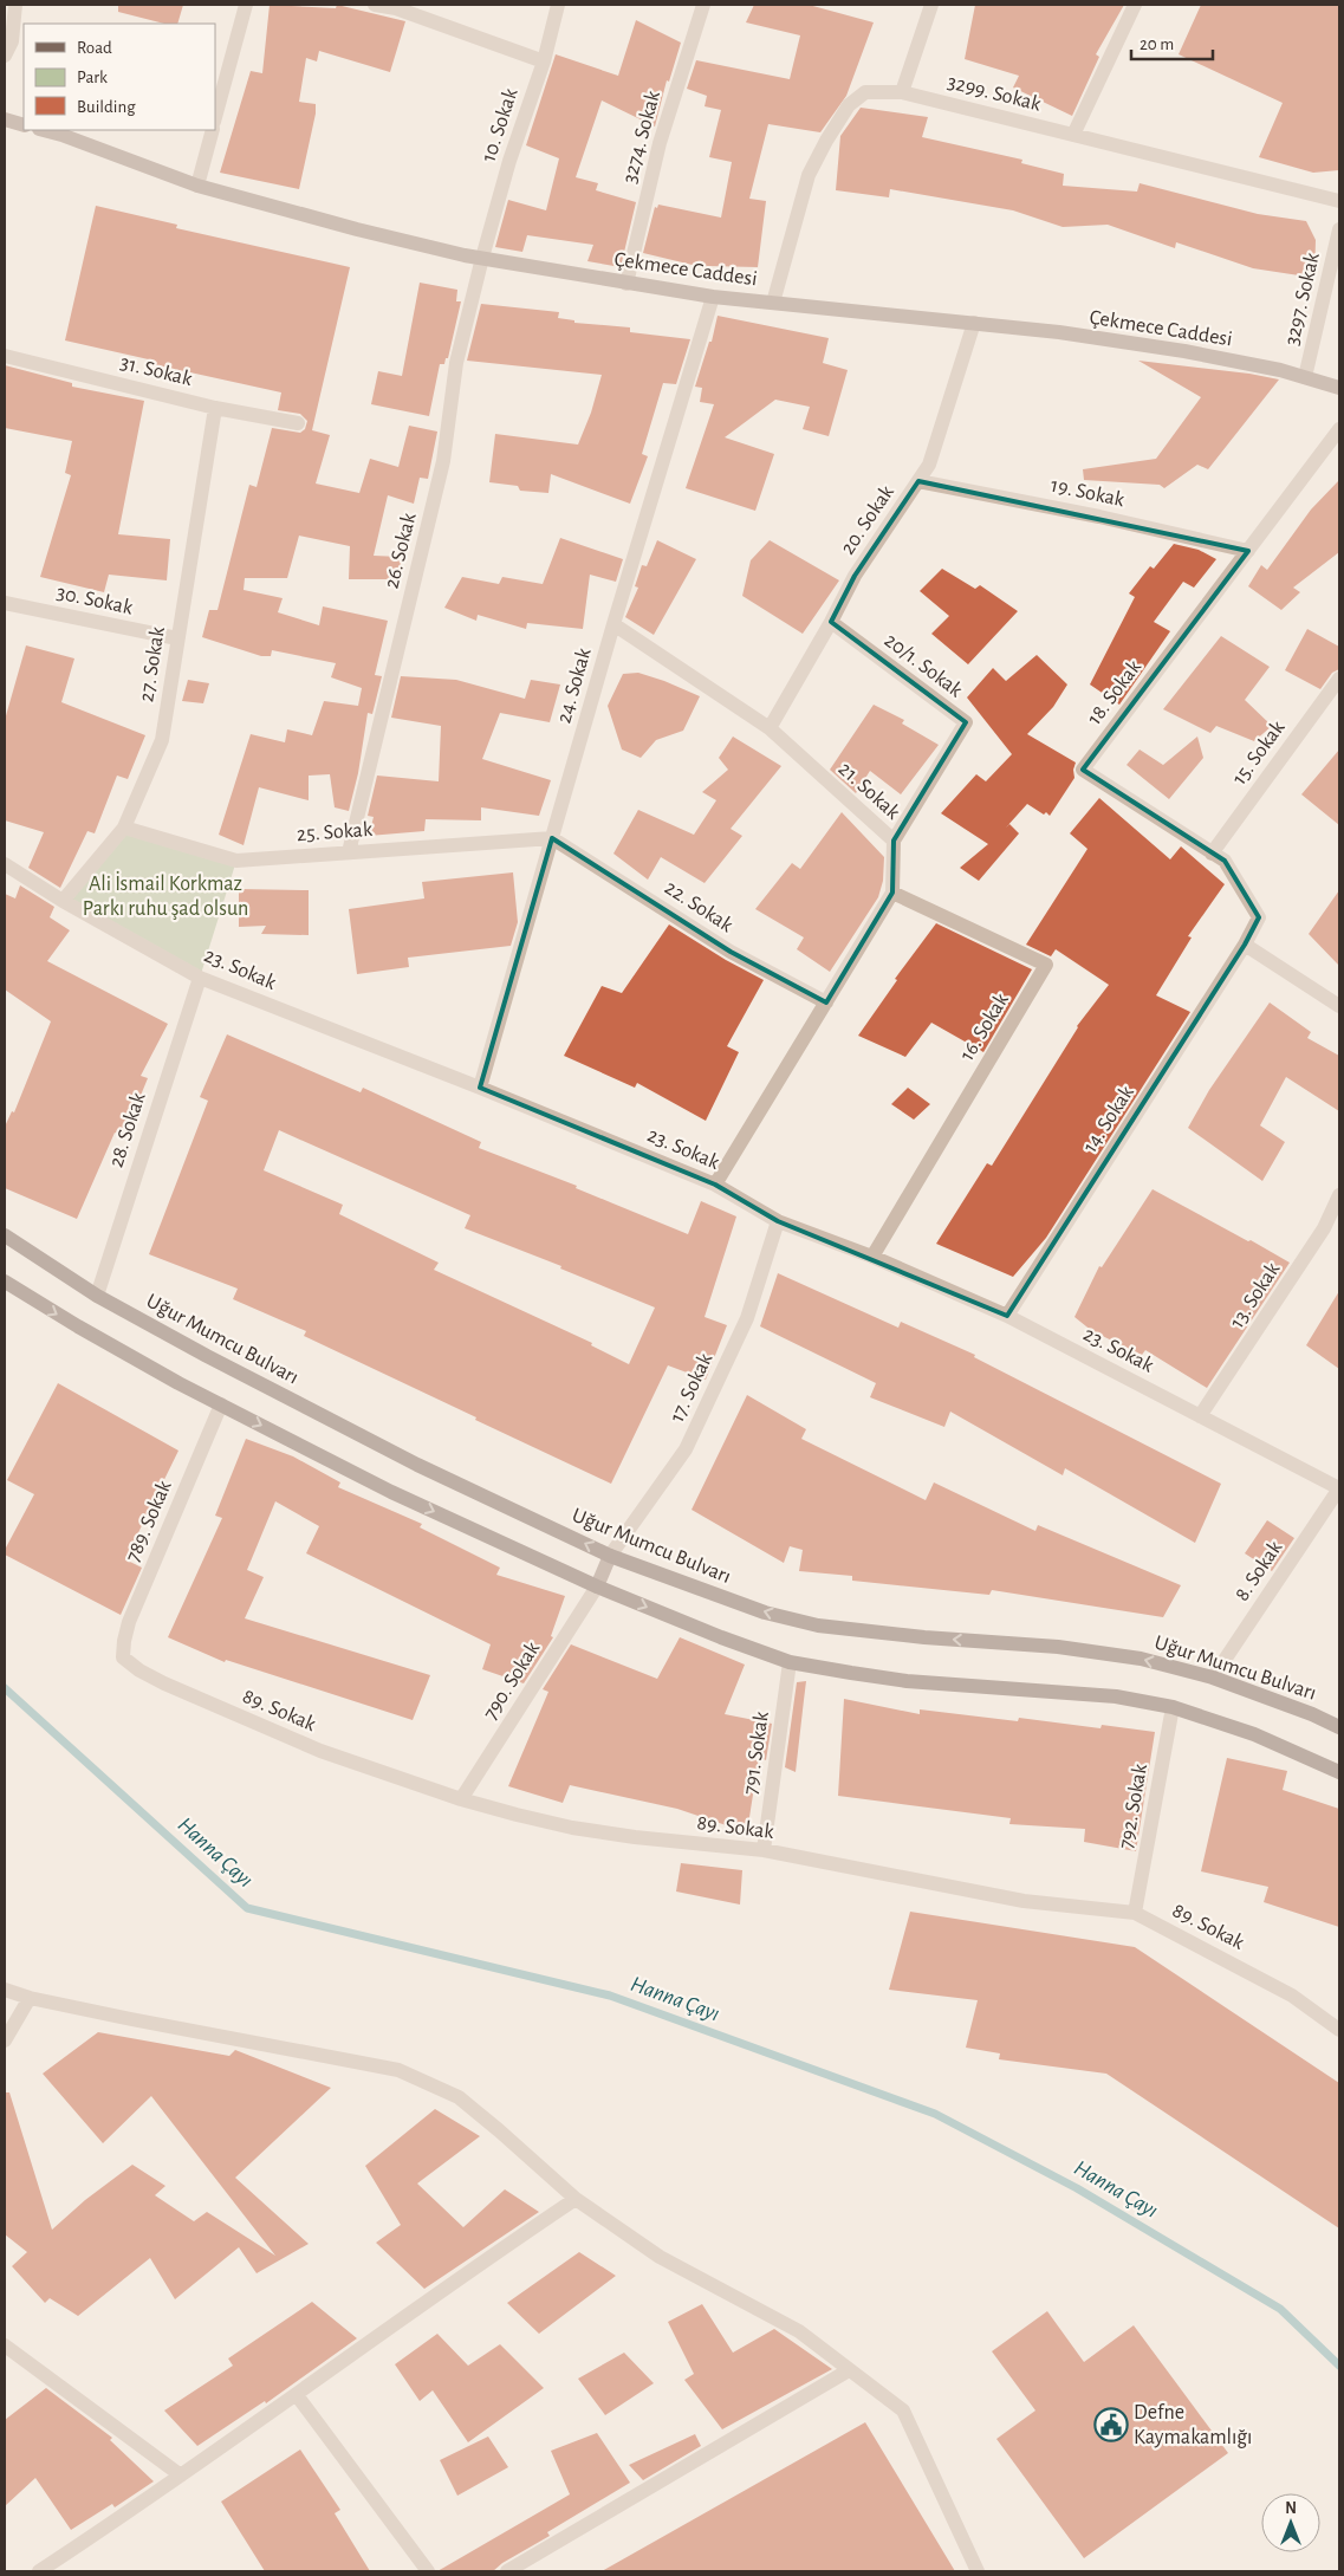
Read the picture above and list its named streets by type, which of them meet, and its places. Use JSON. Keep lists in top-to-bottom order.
{
  "streets": {
    "main road": ["Çekmece Caddesi", "Uğur Mumcu Bulvarı"],
    "street": [
      "3299. Sokak",
      "10. Sokak",
      "3274. Sokak",
      "3297. Sokak",
      "31. Sokak",
      "19. Sokak",
      "20. Sokak",
      "26. Sokak",
      "30. Sokak",
      "27. Sokak",
      "20/1. Sokak",
      "24. Sokak",
      "18. Sokak",
      "15. Sokak",
      "21. Sokak",
      "25. Sokak",
      "22. Sokak",
      "23. Sokak",
      "16. Sokak",
      "14. Sokak",
      "28. Sokak",
      "13. Sokak",
      "17. Sokak",
      "789. Sokak",
      "8. Sokak",
      "790. Sokak",
      "89. Sokak",
      "791. Sokak",
      "792. Sokak"
    ]
  },
  "crossings": [
    ["3299. Sokak", "Çekmece Caddesi"],
    ["10. Sokak", "Çekmece Caddesi"],
    ["10. Sokak", "26. Sokak"],
    ["3274. Sokak", "Çekmece Caddesi"],
    ["Çekmece Caddesi", "3297. Sokak"],
    ["Çekmece Caddesi", "20. Sokak"],
    ["Çekmece Caddesi", "26. Sokak"],
    ["Çekmece Caddesi", "24. Sokak"],
    ["31. Sokak", "27. Sokak"],
    ["19. Sokak", "20. Sokak"],
    ["19. Sokak", "18. Sokak"],
    ["20. Sokak", "20/1. Sokak"],
    ["20. Sokak", "21. Sokak"],
    ["26. Sokak", "25. Sokak"],
    ["30. Sokak", "27. Sokak"],
    ["27. Sokak", "25. Sokak"],
    ["27. Sokak", "23. Sokak"],
    ["20/1. Sokak", "21. Sokak"],
    ["24. Sokak", "21. Sokak"],
    ["24. Sokak", "25. Sokak"],
    ["24. Sokak", "22. Sokak"],
    ["24. Sokak", "23. Sokak"],
    ["18. Sokak", "15. Sokak"],
    ["18. Sokak", "14. Sokak"],
    ["21. Sokak", "22. Sokak"],
    ["21. Sokak", "23. Sokak"],
    ["21. Sokak", "16. Sokak"],
    ["25. Sokak", "22. Sokak"],
    ["23. Sokak", "16. Sokak"],
    ["23. Sokak", "14. Sokak"],
    ["23. Sokak", "28. Sokak"],
    ["23. Sokak", "13. Sokak"],
    ["23. Sokak", "17. Sokak"],
    ["23. Sokak", "8. Sokak"],
    ["28. Sokak", "Uğur Mumcu Bulvarı"],
    ["Uğur Mumcu Bulvarı", "17. Sokak"],
    ["Uğur Mumcu Bulvarı", "8. Sokak"],
    ["789. Sokak", "89. Sokak"],
    ["790. Sokak", "89. Sokak"],
    ["89. Sokak", "791. Sokak"],
    ["89. Sokak", "792. Sokak"]
  ],
  "water": ["Hanna Çayı"],
  "parks": ["Ali İsmail Korkmaz Parkı ruhu şad olsun"],
  "places": {
    "public building": ["Defne Kaymakamlığı"]
  },
  "legend": ["Road", "Park", "Building"],
  "scale_bar": "20 m",
  "north": "top"
}
